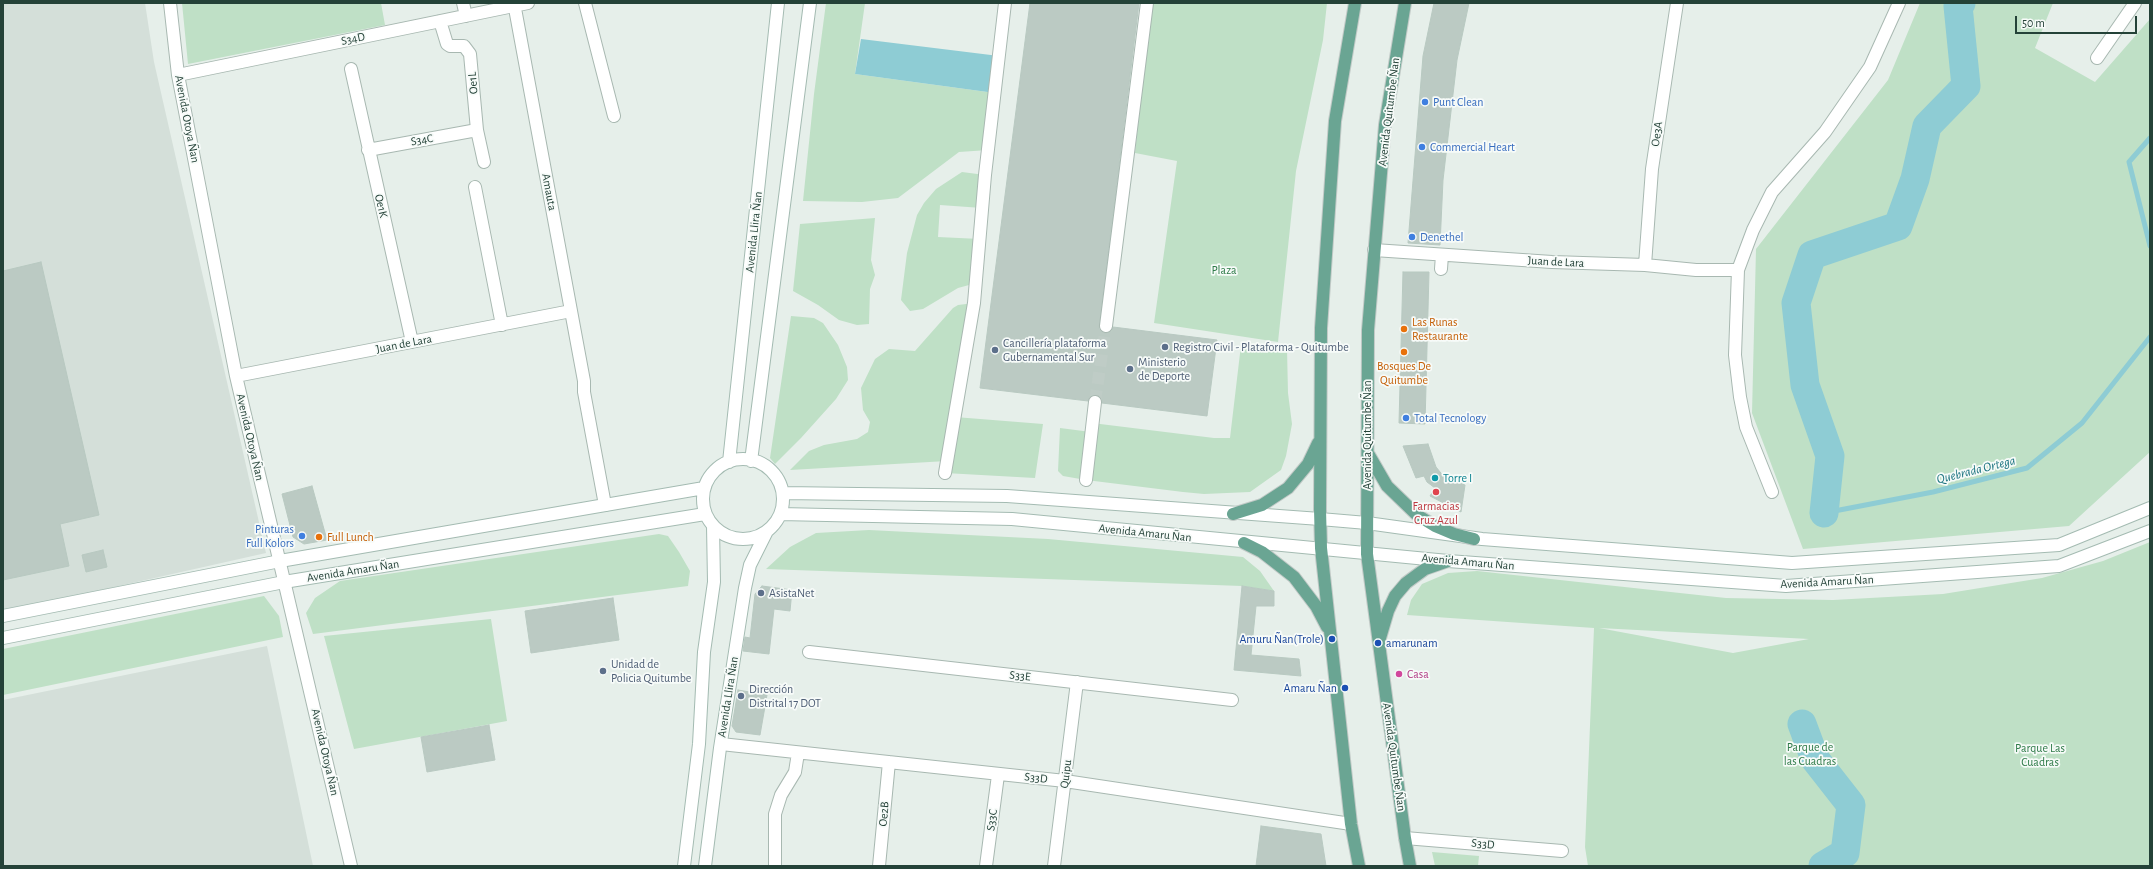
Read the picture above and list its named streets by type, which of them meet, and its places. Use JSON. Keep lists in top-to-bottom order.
{
  "streets": {
    "main road": ["Avenida Quitumbe Ñan"],
    "street": [
      "S34D",
      "Oe1L",
      "Avenida Otoya Ñan",
      "Oe3A",
      "S34C",
      "Amauta",
      "Oe1K",
      "Avenida Llira Ñan",
      "Juan de Lara",
      "Avenida Amaru Ñan",
      "S33E",
      "Quipu",
      "S33D",
      "Oe2B",
      "S33C"
    ]
  },
  "crossings": [
    ["S34D", "Oe1L"],
    ["S34D", "Avenida Otoya Ñan"],
    ["S34D", "Amauta"],
    ["Oe1L", "S34C"],
    ["Avenida Quitumbe Ñan", "Juan de Lara"],
    ["Avenida Quitumbe Ñan", "Avenida Amaru Ñan"],
    ["Avenida Quitumbe Ñan", "S33D"],
    ["Avenida Otoya Ñan", "Juan de Lara"],
    ["Avenida Otoya Ñan", "Avenida Amaru Ñan"],
    ["Oe3A", "Juan de Lara"],
    ["S34C", "Oe1K"],
    ["Amauta", "Juan de Lara"],
    ["Amauta", "Avenida Amaru Ñan"],
    ["Oe1K", "Juan de Lara"],
    ["Avenida Llira Ñan", "Avenida Amaru Ñan"],
    ["Avenida Llira Ñan", "S33D"],
    ["S33E", "Quipu"],
    ["Quipu", "S33D"],
    ["S33D", "Oe2B"],
    ["S33D", "S33C"]
  ],
  "water": ["Quebrada Ortega"],
  "parks": ["Plaza", "Parque de las Cuadras", "Parque Las Cuadras"],
  "places": [
    "Punt Clean",
    "Commercial Heart",
    "Denethel",
    "Las Runas Restaurante",
    "Registro Civil - Plataforma - Quitumbe",
    "Cancillería plataforma Gubernamental Sur",
    "Bosques De Quitumbe",
    "Ministerio de Deporte",
    "Total Tecnology",
    "Torre I",
    "Farmacias Cruz Azul",
    "Pinturas Full Kolors",
    "Full Lunch",
    "AsistaNet",
    "Amuru Ñan(Trole)",
    "amarunam",
    "Unidad de Policia Quitumbe",
    "Casa",
    "Amaru Ñan",
    "Dirección Distrital 17 DOT"
  ],
  "scale_bar": "50 m"
}
